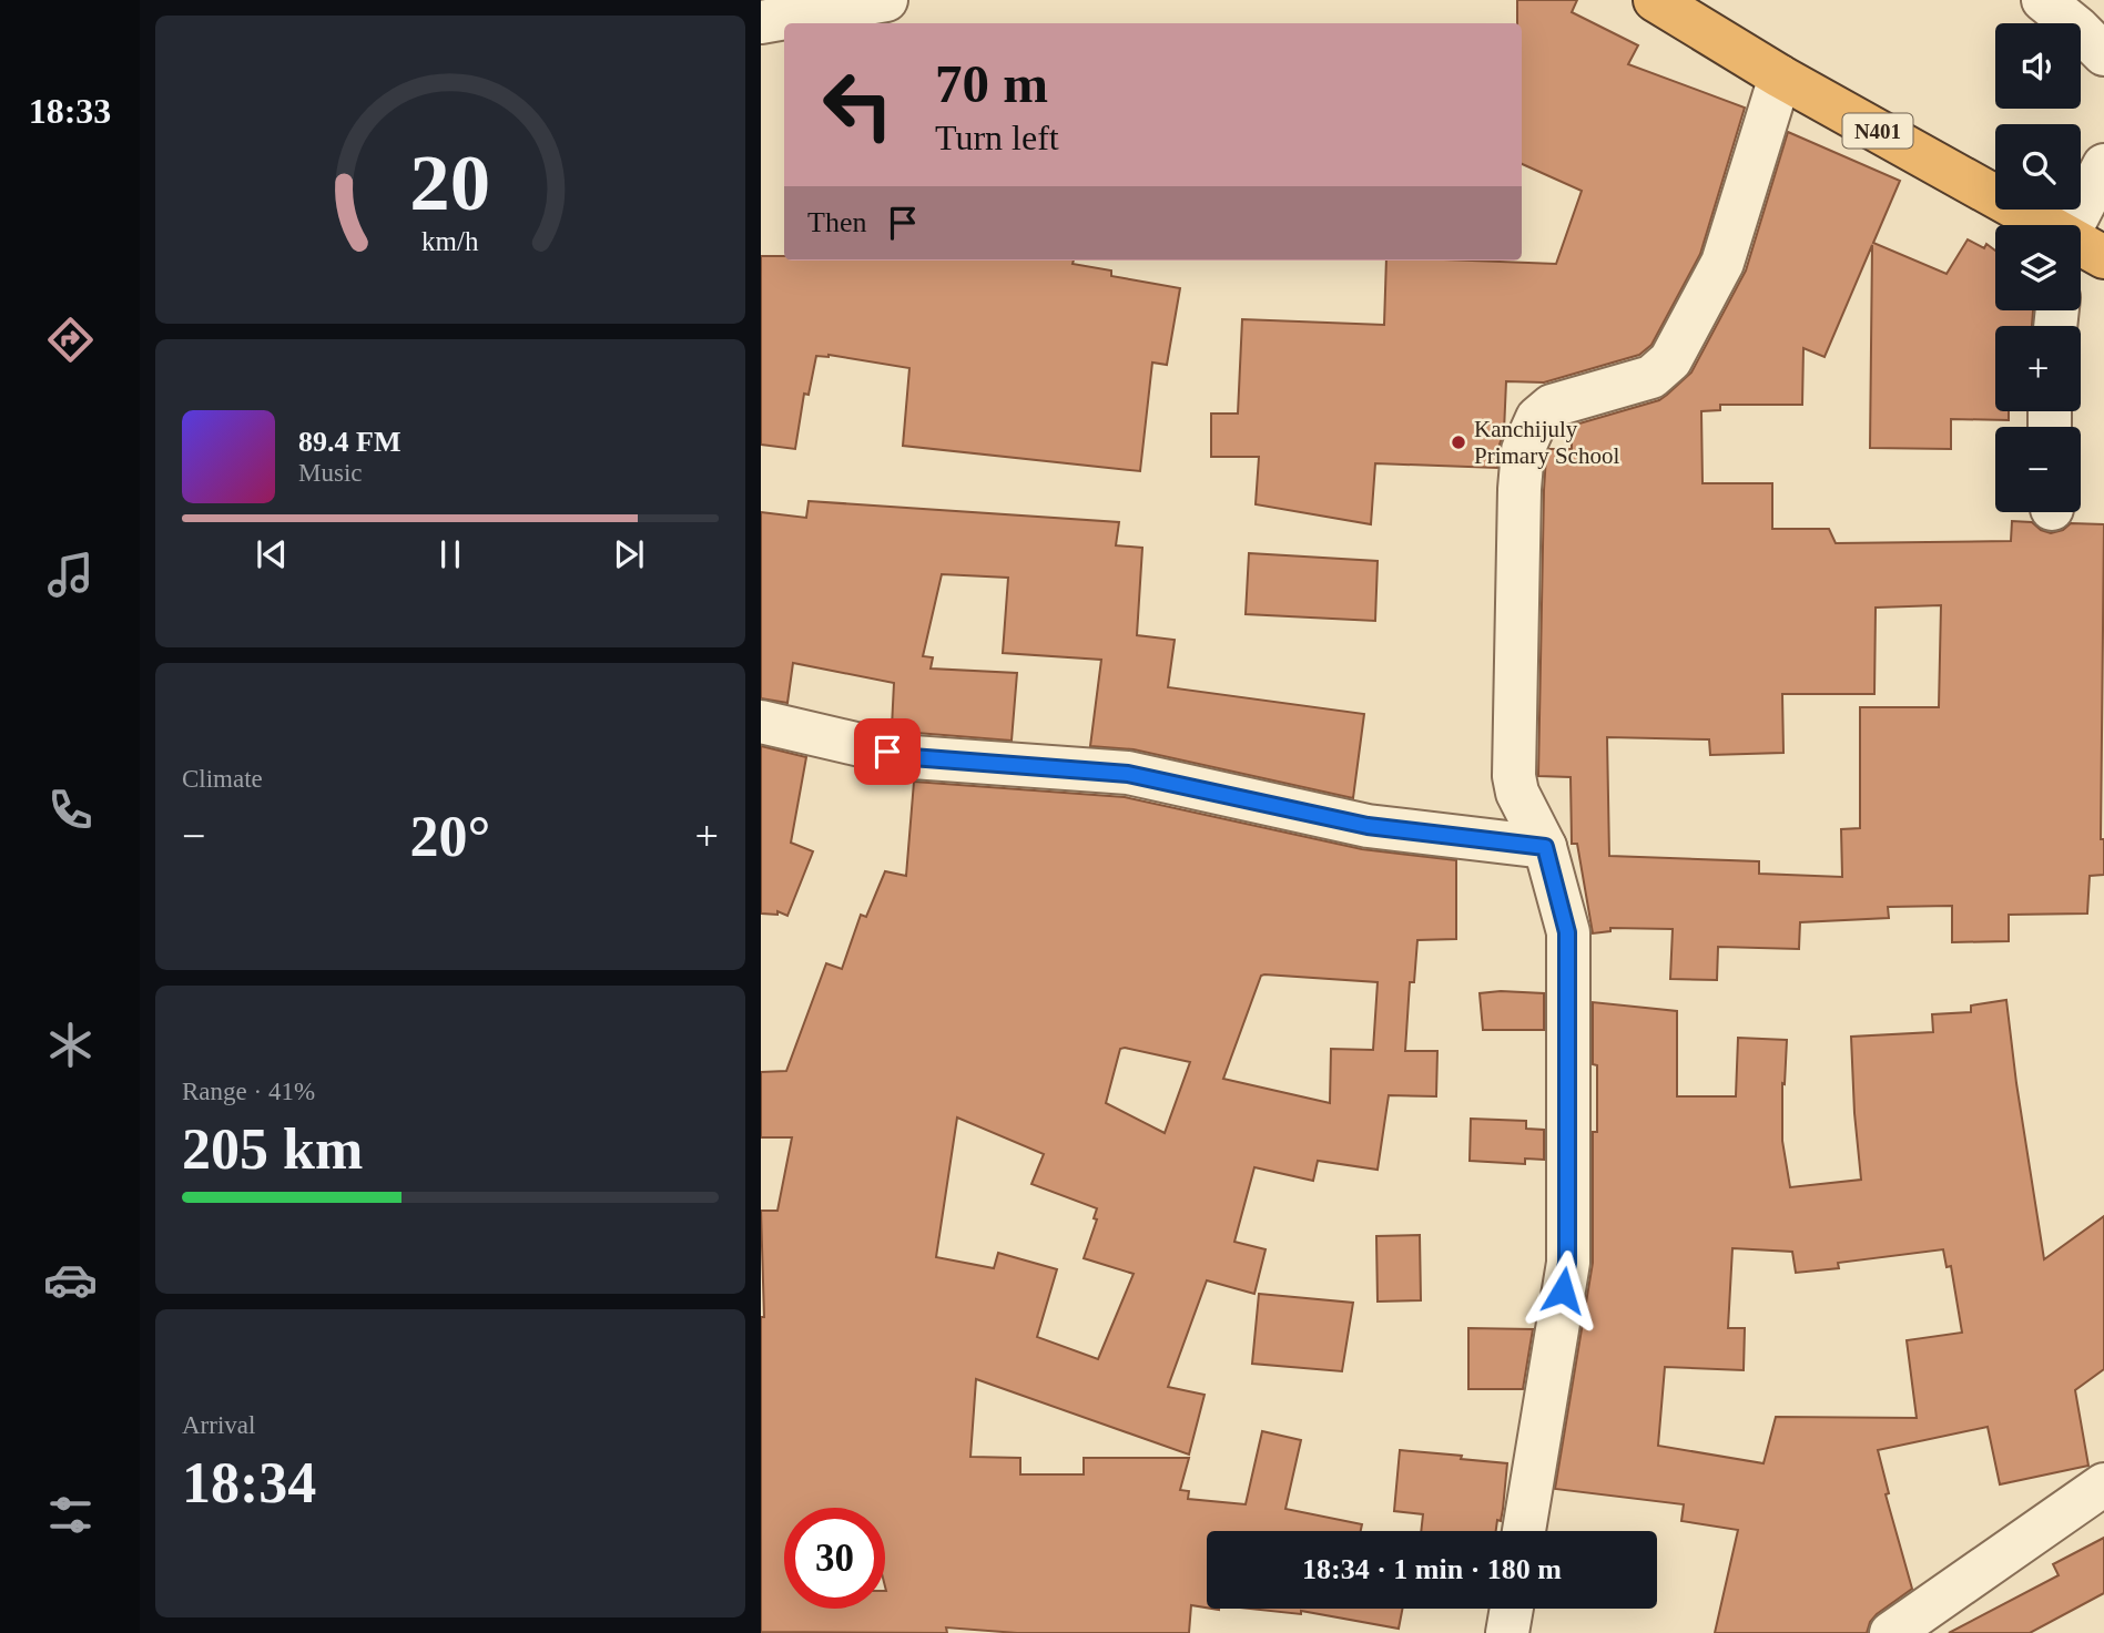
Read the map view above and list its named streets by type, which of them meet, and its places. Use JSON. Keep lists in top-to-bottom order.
{
  "streets": {
    "highway": ["N401"]
  },
  "places": ["Kanchijuly Primary School"],
  "page": {
    "tabs": "18:33",
    "map_buttons": ["+", "−"],
    "turn": ["70 m", "Turn left"],
    "then": "Then",
    "song": ["89.4 FM", "Music"],
    "tile": [
      "Climate",
      ["Range · 41%", "205 km"],
      ["Arrival", "18:34"]
    ],
    "heat": ["−", "20°", "+"],
    "limit": "30",
    "trip": "18:34 · 1 min · 180 m",
    "gauge": ["20", "km/h"]
  }
}
